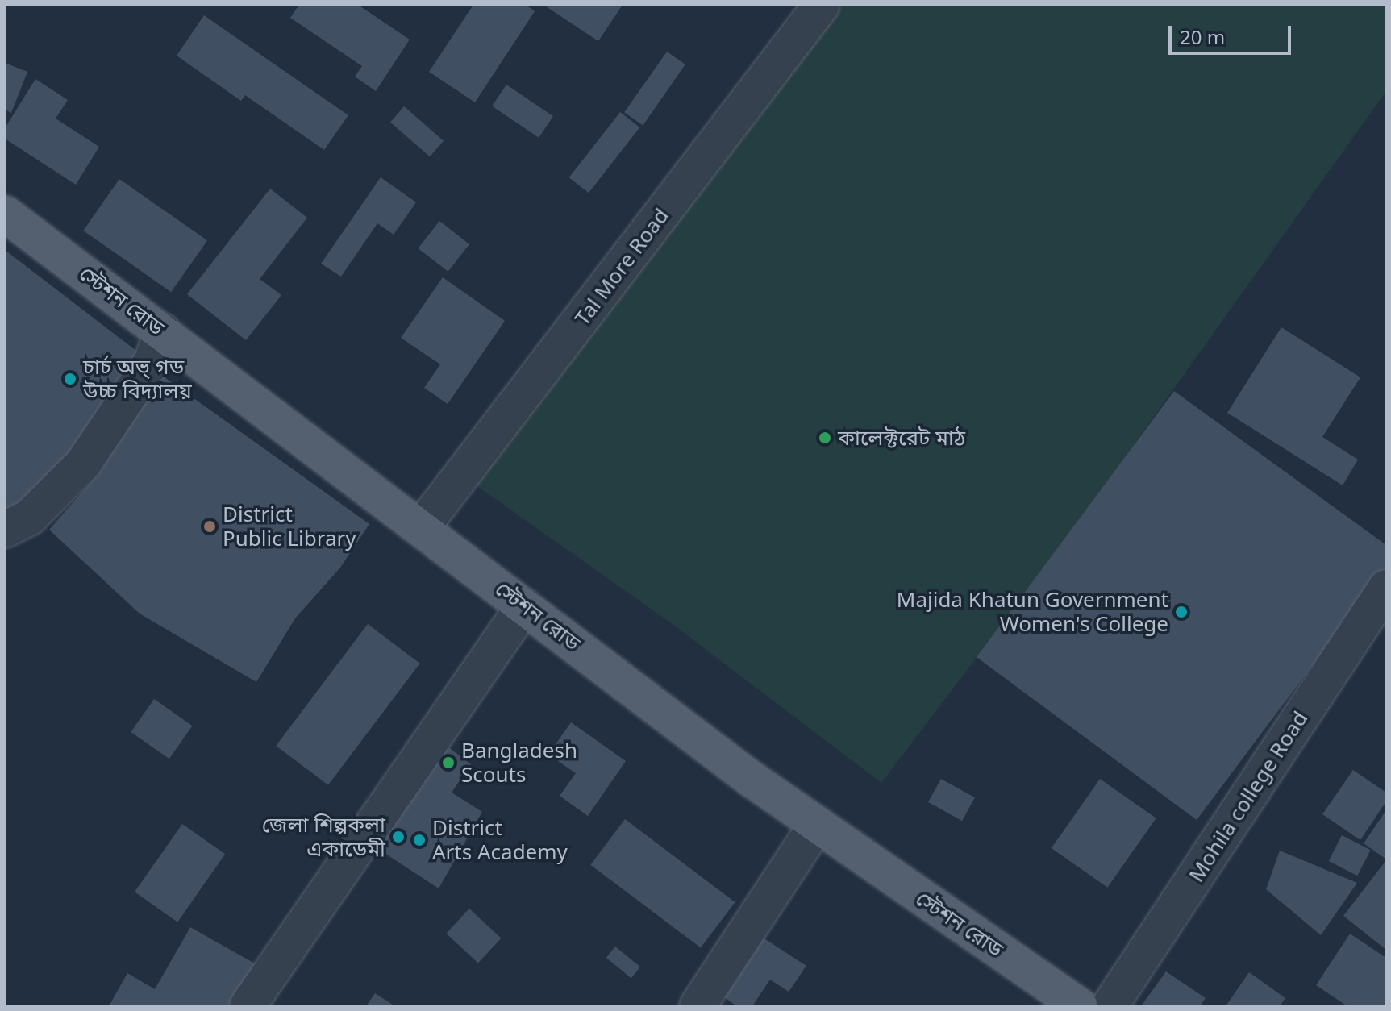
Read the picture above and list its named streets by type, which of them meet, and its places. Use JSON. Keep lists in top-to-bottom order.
{
  "streets": {
    "main road": ["স্টেশন রোড"],
    "street": ["Tal More Road", "Mohila college Road"]
  },
  "crossings": [
    ["Tal More Road", "স্টেশন রোড"]
  ],
  "places": [
    "চার্চ অভ্ গড ‍উচ্চ বিদ্যালয়",
    "কালেক্টরেট মাঠ",
    "District Public Library",
    "Majida Khatun Government Women's College",
    "Bangladesh Scouts",
    "জেলা শিল্পকলা একাডেমী",
    "District Arts Academy"
  ],
  "scale_bar": "20 m"
}
